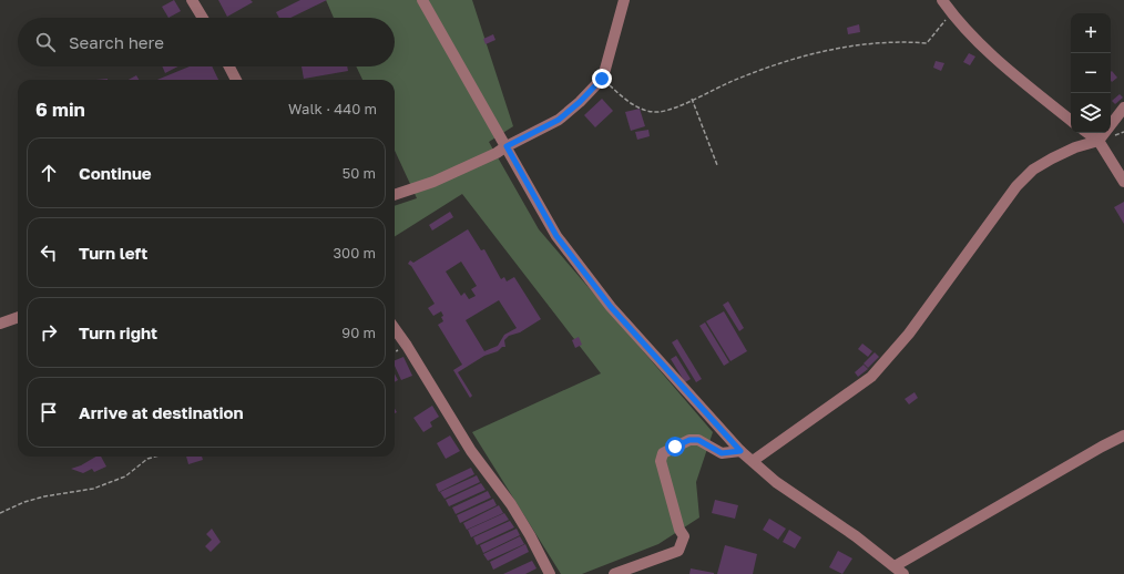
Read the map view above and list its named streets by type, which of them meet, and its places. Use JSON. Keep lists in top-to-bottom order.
{
  "page": {
    "map_buttons": ["+", "−"],
    "search": "Search here",
    "heading": ["6 min", "Walk · 440 m"],
    "list": [
      ["Continue", "50 m"],
      ["Turn left", "300 m"],
      ["Turn right", "90 m"],
      "Arrive at destination"
    ]
  }
}
